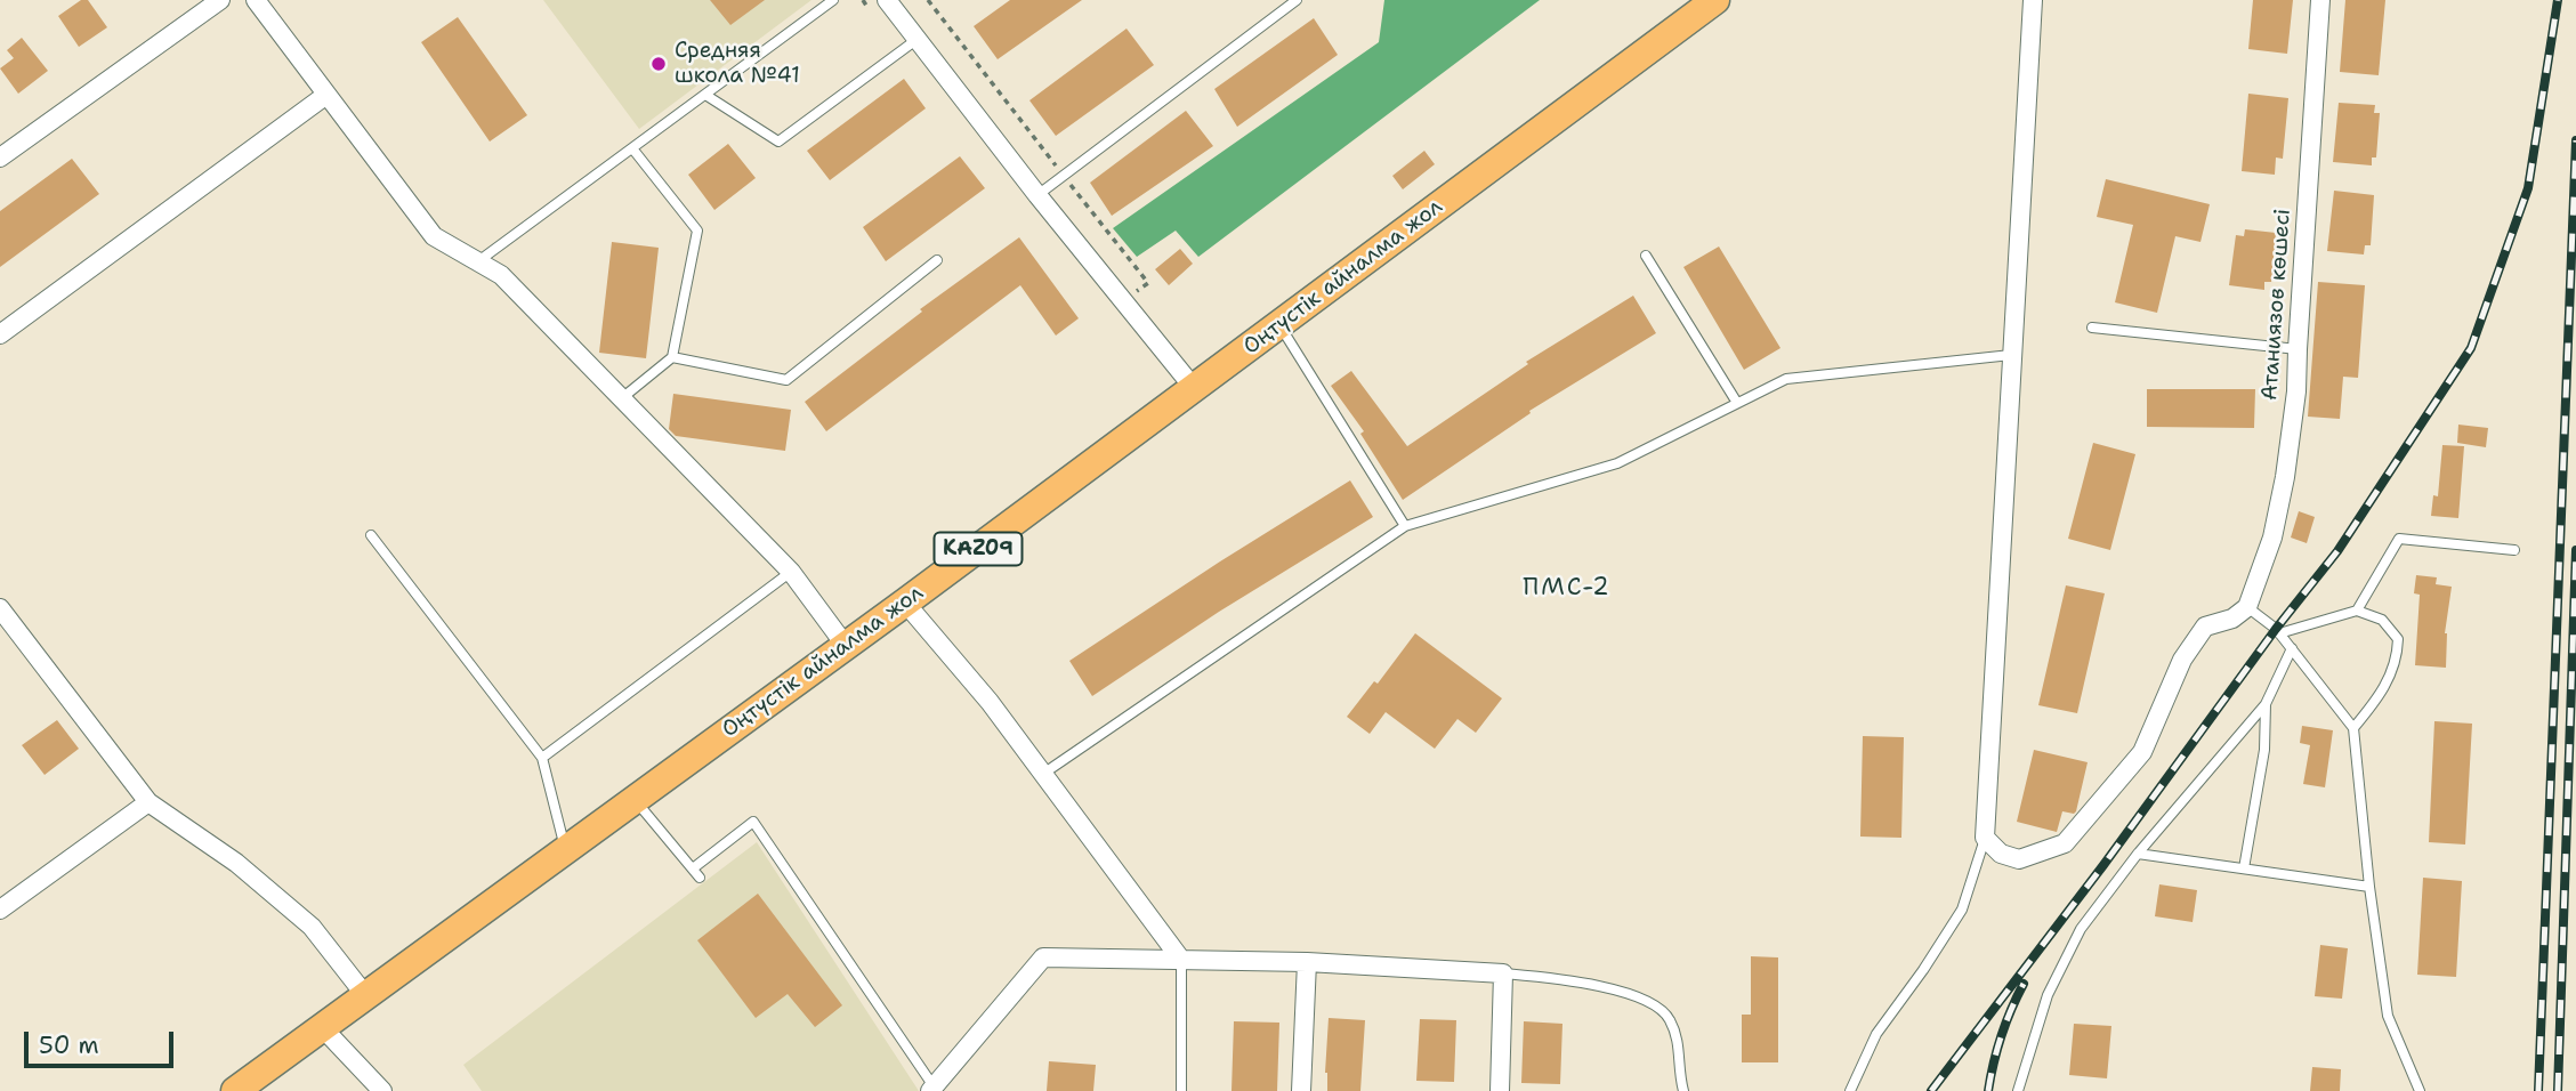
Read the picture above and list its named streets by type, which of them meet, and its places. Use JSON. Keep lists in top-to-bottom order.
{
  "streets": {
    "highway": ["Оңтүстік айналма жол", "KAZ09"],
    "street": ["Атаниязов көшесі"]
  },
  "districts": ["ПМС-2"],
  "places": ["Средняя школа №41"],
  "scale_bar": "50 m"
}
